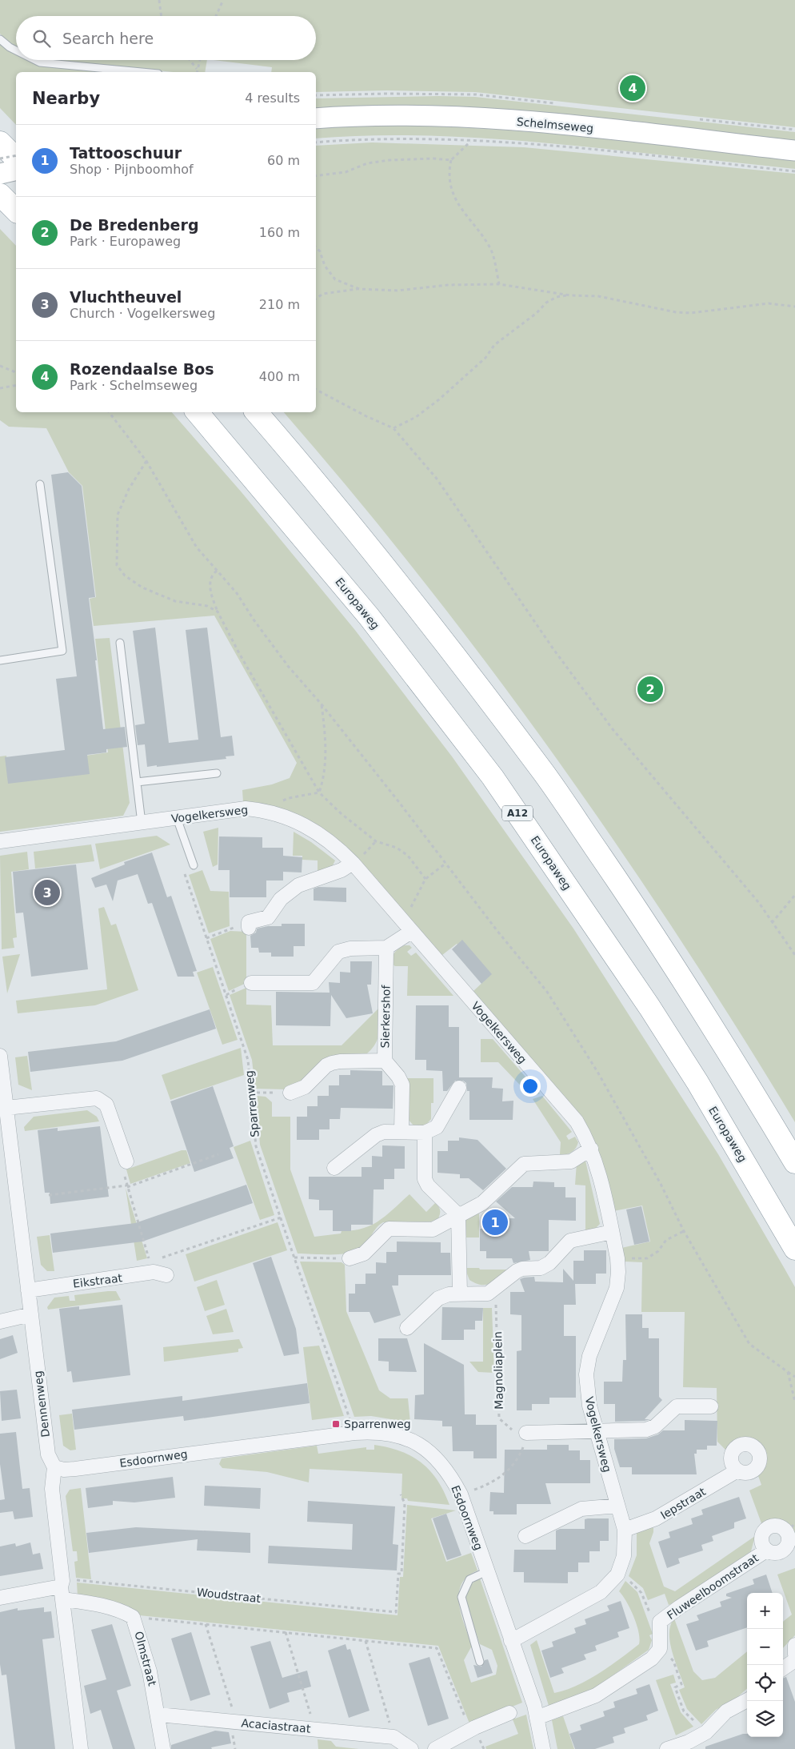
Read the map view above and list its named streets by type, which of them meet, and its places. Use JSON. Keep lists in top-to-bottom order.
{
  "streets": {
    "highway": ["Europaweg", "A12"],
    "main road": ["Schelmseweg"],
    "street": [
      "Vogelkersweg",
      "Sierkershof",
      "Eikstraat",
      "Dennenweg",
      "Esdoornweg",
      "Iepstraat",
      "Fluweelboomstraat",
      "Olmstraat",
      "Acaciastraat"
    ],
    "path": ["Sparrenweg", "Magnoliaplein", "Woudstraat"]
  },
  "crossings": [
    ["Vogelkersweg", "Esdoornweg"],
    ["Vogelkersweg", "Iepstraat"],
    ["Sparrenweg", "Esdoornweg"],
    ["Eikstraat", "Dennenweg"],
    ["Dennenweg", "Esdoornweg"],
    ["Dennenweg", "Woudstraat"],
    ["Dennenweg", "Olmstraat"],
    ["Esdoornweg", "Fluweelboomstraat"],
    ["Woudstraat", "Olmstraat"],
    ["Olmstraat", "Acaciastraat"]
  ],
  "places": {
    "transit": ["Sparrenweg"]
  },
  "page": {
    "search": "Search here",
    "heading": ["Nearby", "4 results"],
    "pins": [
      "4",
      "2",
      "3",
      "1"
    ],
    "list": [
      {
        "mark": "1",
        "name": "Tattooschuur",
        "note": "Shop · Pijnboomhof",
        "value": "60 m"
      },
      {
        "mark": "2",
        "name": "De Bredenberg",
        "note": "Park · Europaweg",
        "value": "160 m"
      },
      {
        "mark": "3",
        "name": "Vluchtheuvel",
        "note": "Church · Vogelkersweg",
        "value": "210 m"
      },
      {
        "mark": "4",
        "name": "Rozendaalse Bos",
        "note": "Park · Schelmseweg",
        "value": "400 m"
      }
    ],
    "map_buttons": ["+", "−"]
  }
}
